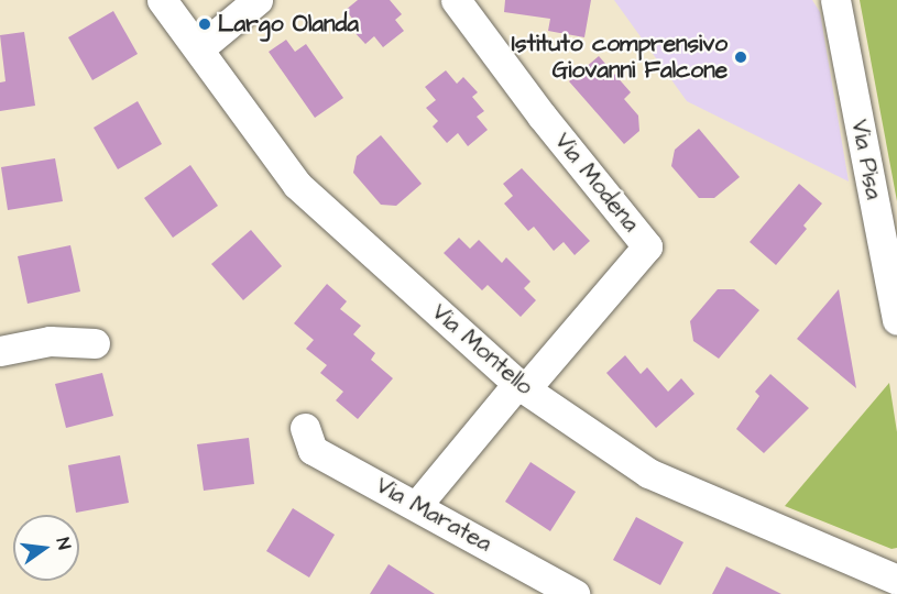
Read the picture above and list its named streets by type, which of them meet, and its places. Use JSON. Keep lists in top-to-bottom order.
{
  "streets": {
    "street": [
      "Via Pisa",
      "Via Modena",
      "Via Montello",
      "Via Maratea"
    ]
  },
  "crossings": [
    ["Via Modena", "Via Montello"]
  ],
  "places": ["Largo Olanda", "Istituto comprensivo Giovanni Falcone"],
  "north": "right"
}
